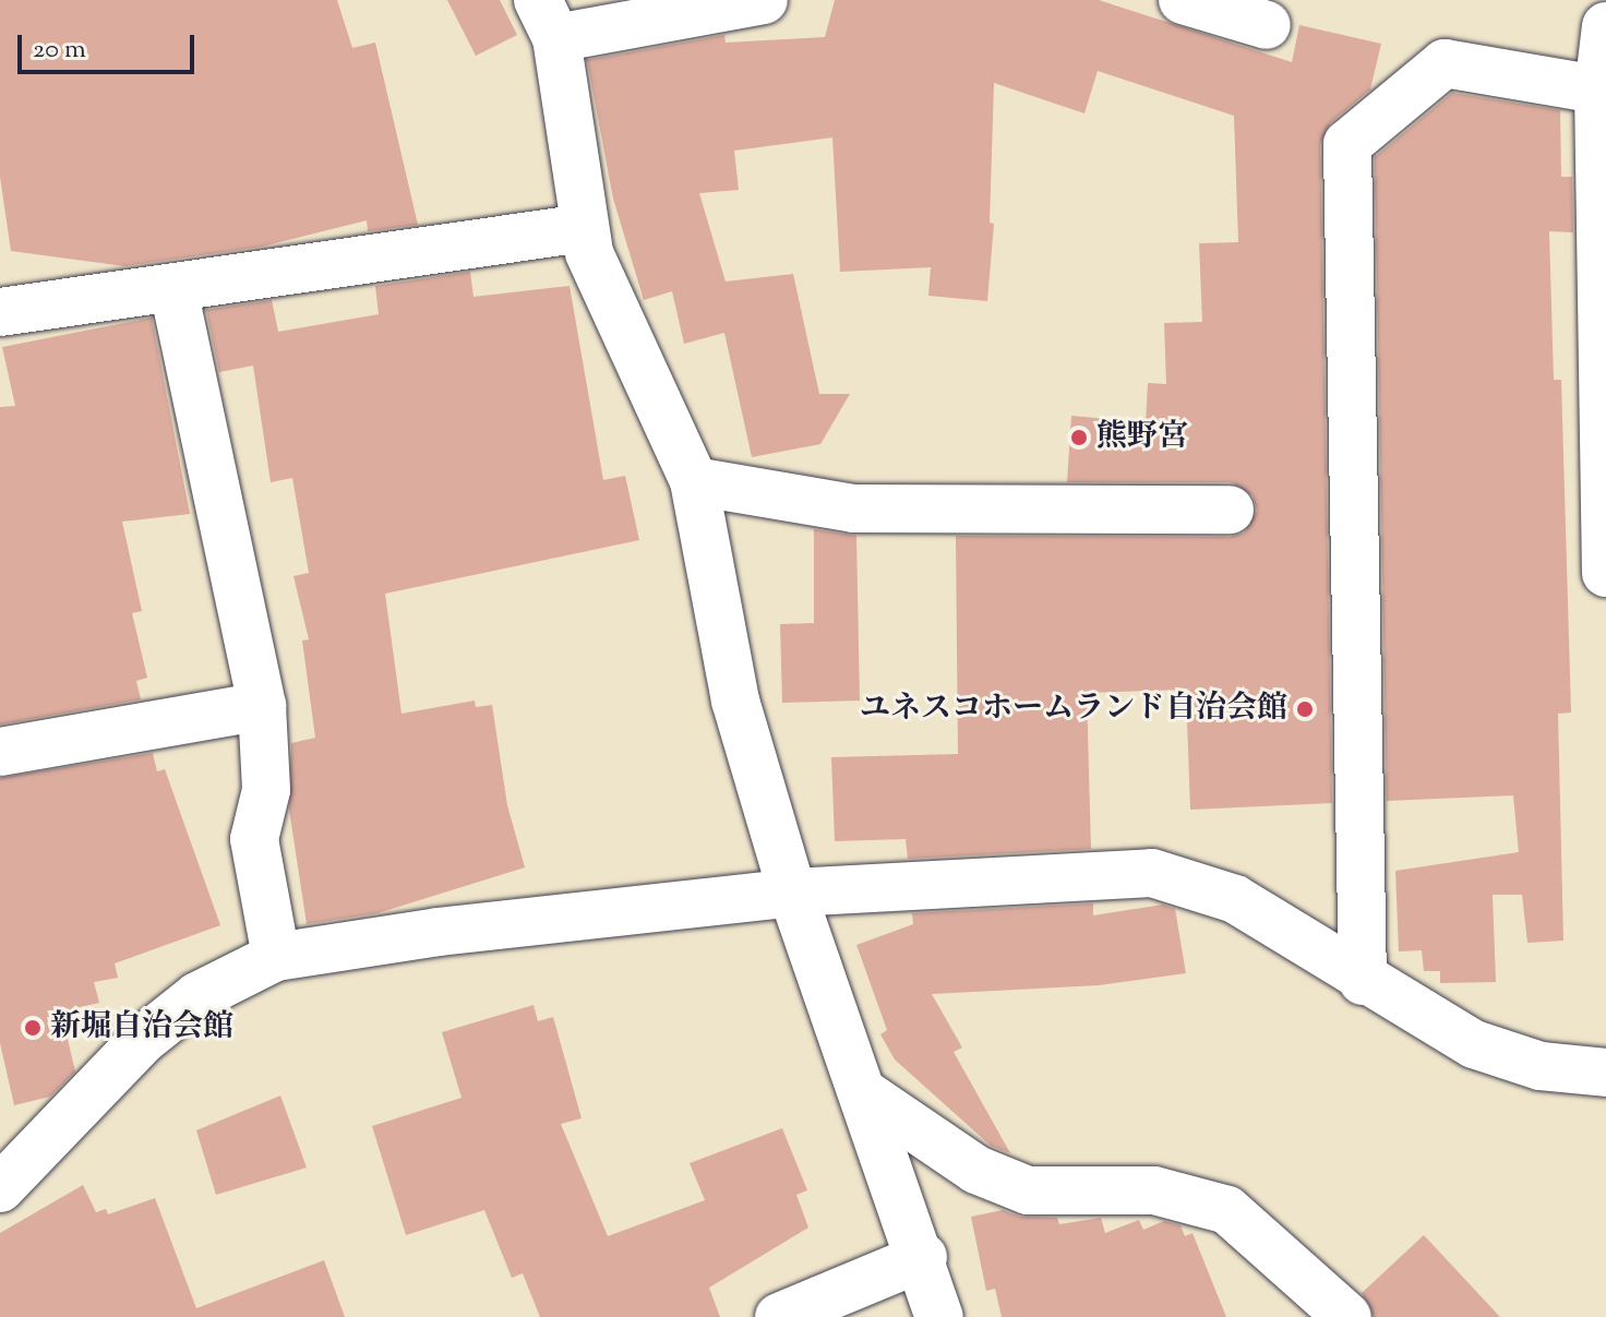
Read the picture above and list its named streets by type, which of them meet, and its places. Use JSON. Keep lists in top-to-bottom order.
{
  "places": ["熊野宮", "ユネスコホームランド自治会館", "新堀自治会館"],
  "scale_bar": "20 m"
}
